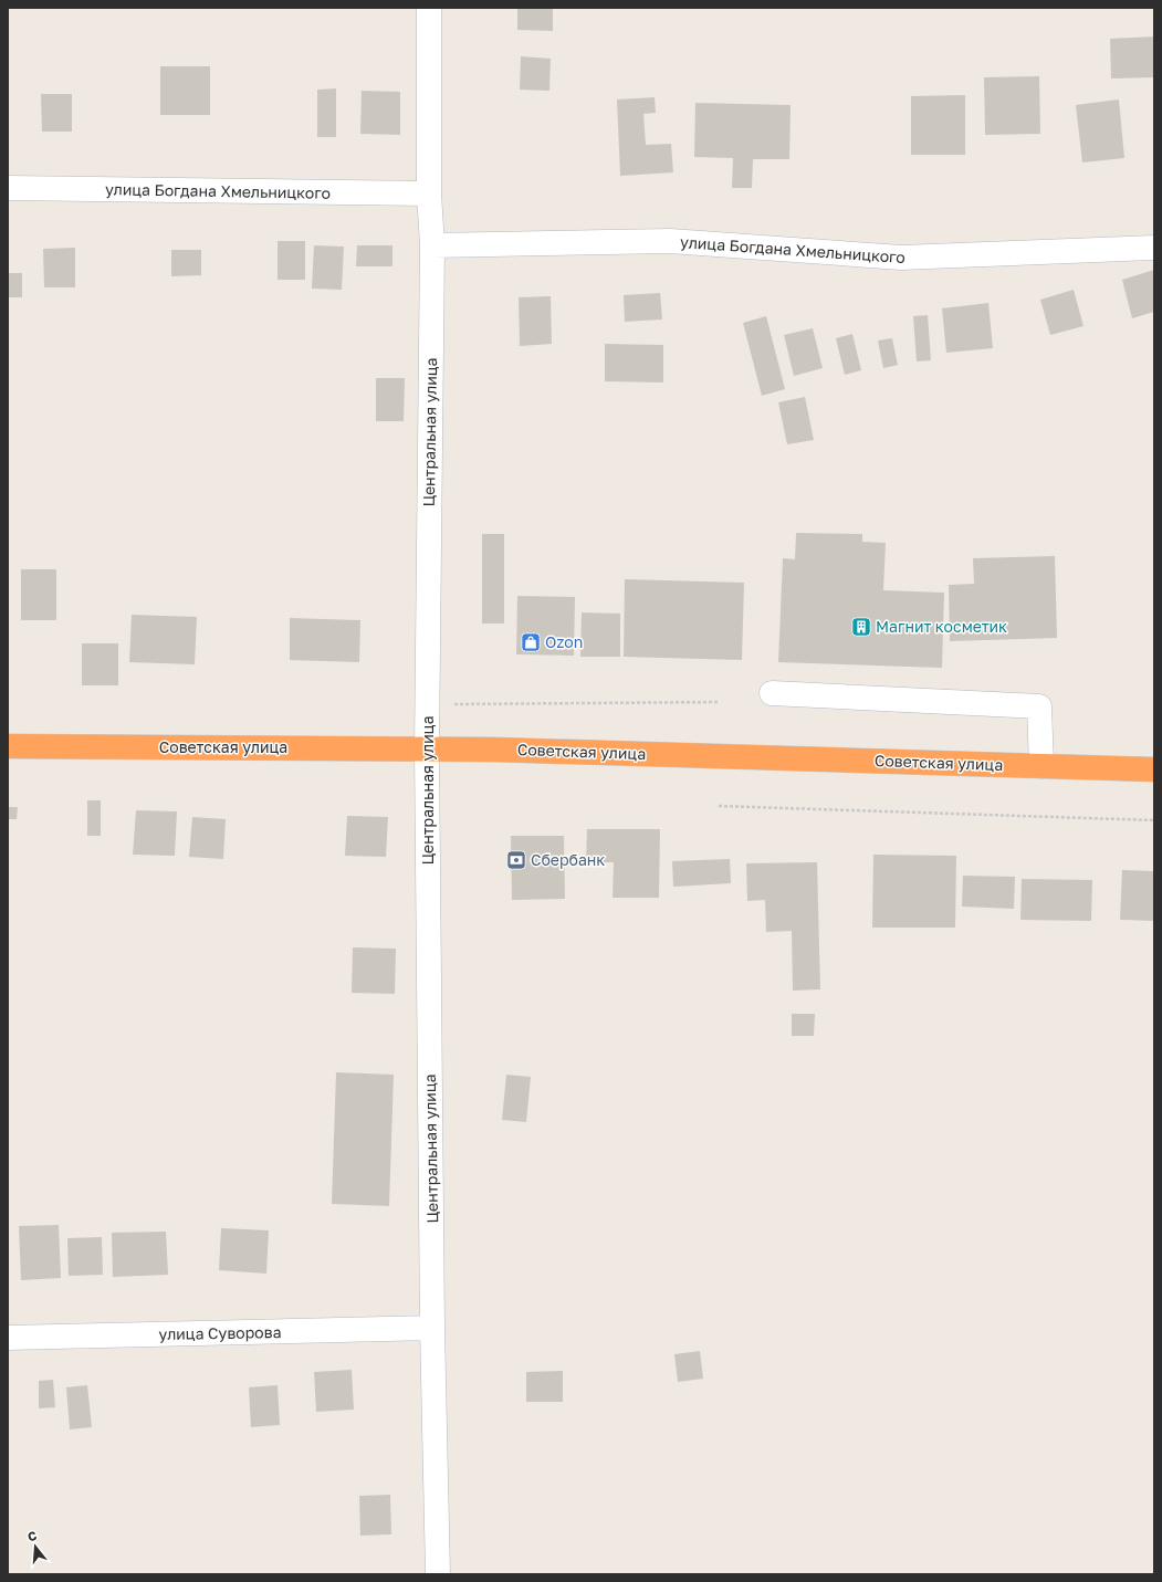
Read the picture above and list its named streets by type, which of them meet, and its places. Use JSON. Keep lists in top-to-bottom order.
{
  "streets": {
    "highway": ["Советская улица"],
    "street": ["улица Богдана Хмельницкого", "Центральная улица", "улица Суворова"]
  },
  "crossings": [
    ["улица Богдана Хмельницкого", "Центральная улица"],
    ["Центральная улица", "Советская улица"],
    ["Центральная улица", "улица Суворова"]
  ],
  "places": {
    "building": ["Магнит косметик"],
    "shop": ["Ozon"],
    "bank": ["Сбербанк"]
  },
  "north": "top"
}
